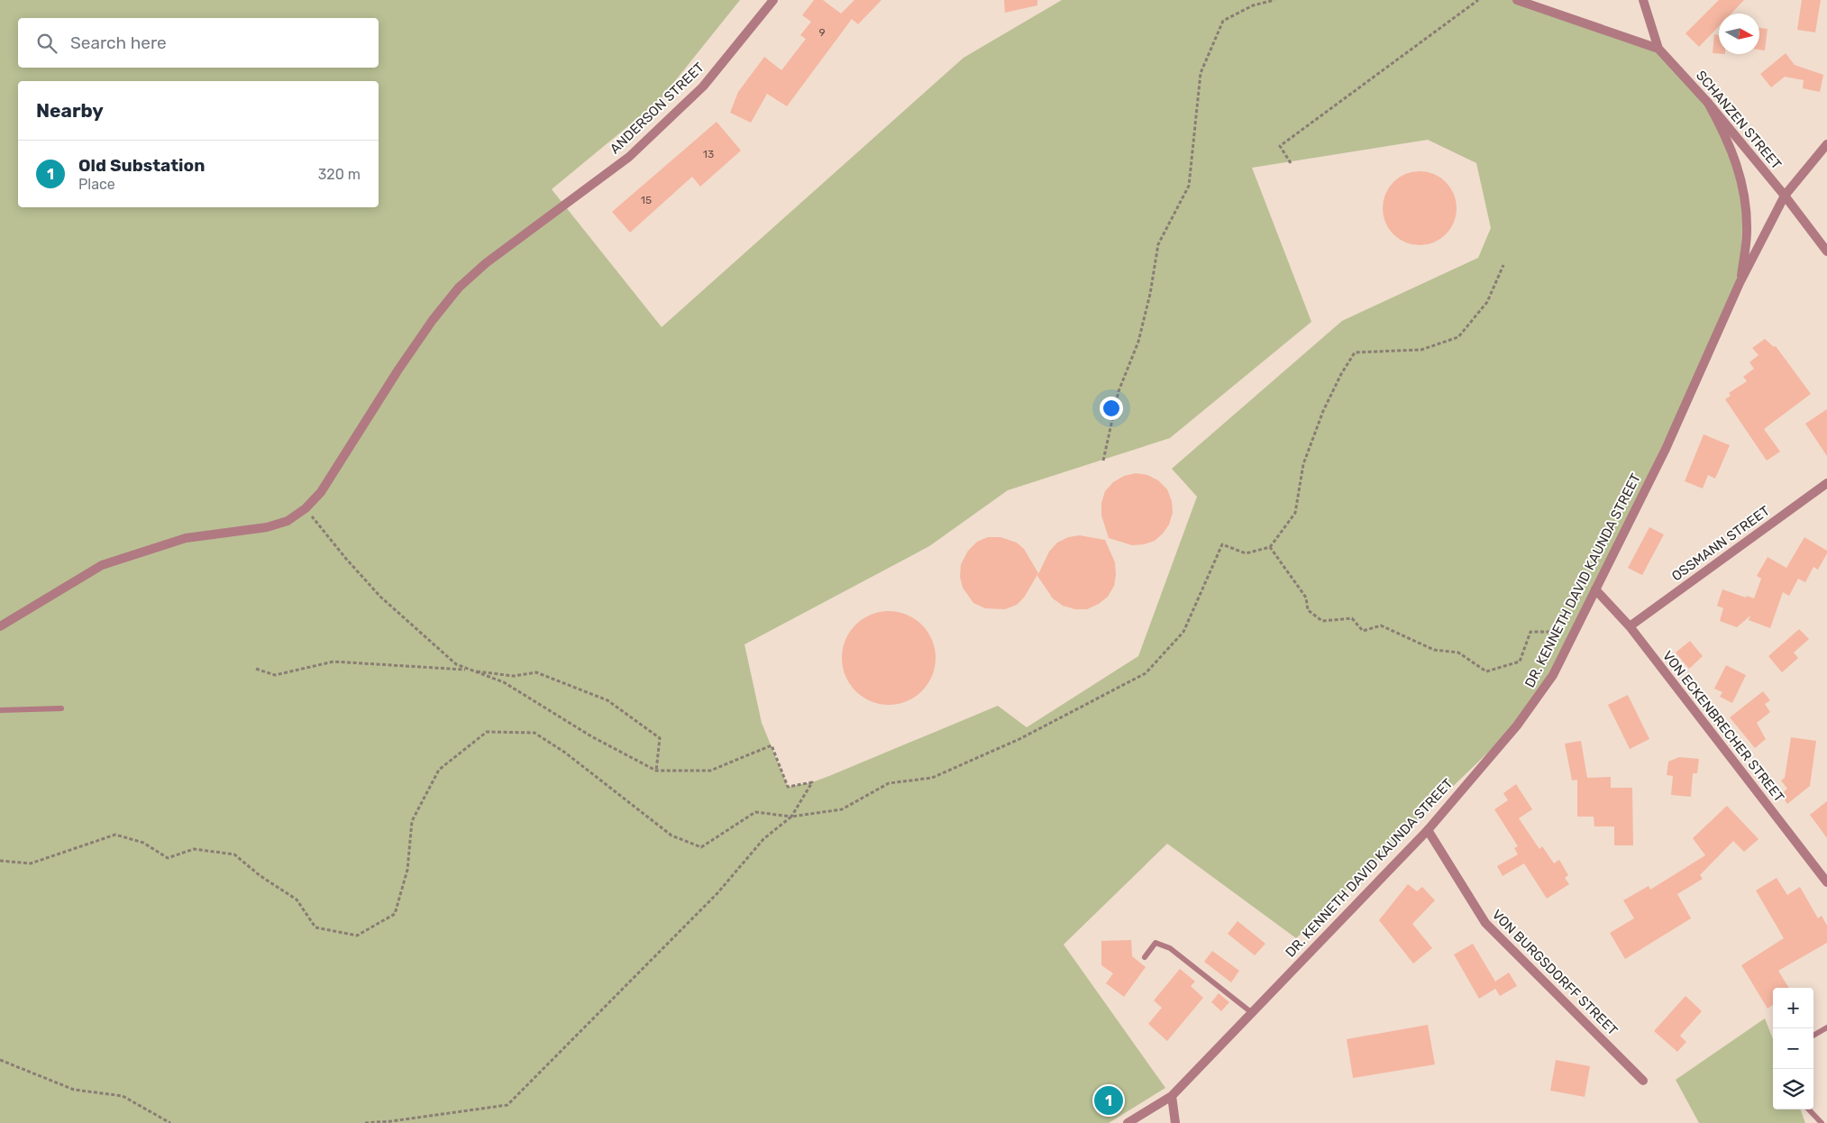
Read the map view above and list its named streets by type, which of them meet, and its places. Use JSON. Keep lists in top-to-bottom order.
{
  "streets": {
    "street": [
      "ANDERSON STREET",
      "SCHANZEN STREET",
      "OSSMANN STREET",
      "DR. KENNETH DAVID KAUNDA STREET",
      "VON ECKENBRECHER STREET",
      "VON BURGSDORFF STREET"
    ]
  },
  "crossings": [
    ["SCHANZEN STREET", "DR. KENNETH DAVID KAUNDA STREET"],
    ["OSSMANN STREET", "VON ECKENBRECHER STREET"],
    ["DR. KENNETH DAVID KAUNDA STREET", "VON ECKENBRECHER STREET"],
    ["DR. KENNETH DAVID KAUNDA STREET", "VON BURGSDORFF STREET"]
  ],
  "house_numbers": ["9", "13", "15"],
  "north": "right",
  "page": {
    "search": "Search here",
    "heading": "Nearby",
    "list": [
      {
        "mark": "1",
        "name": "Old Substation",
        "note": "Place",
        "value": "320 m"
      }
    ],
    "map_buttons": ["+", "−"],
    "pins": "1"
  }
}
